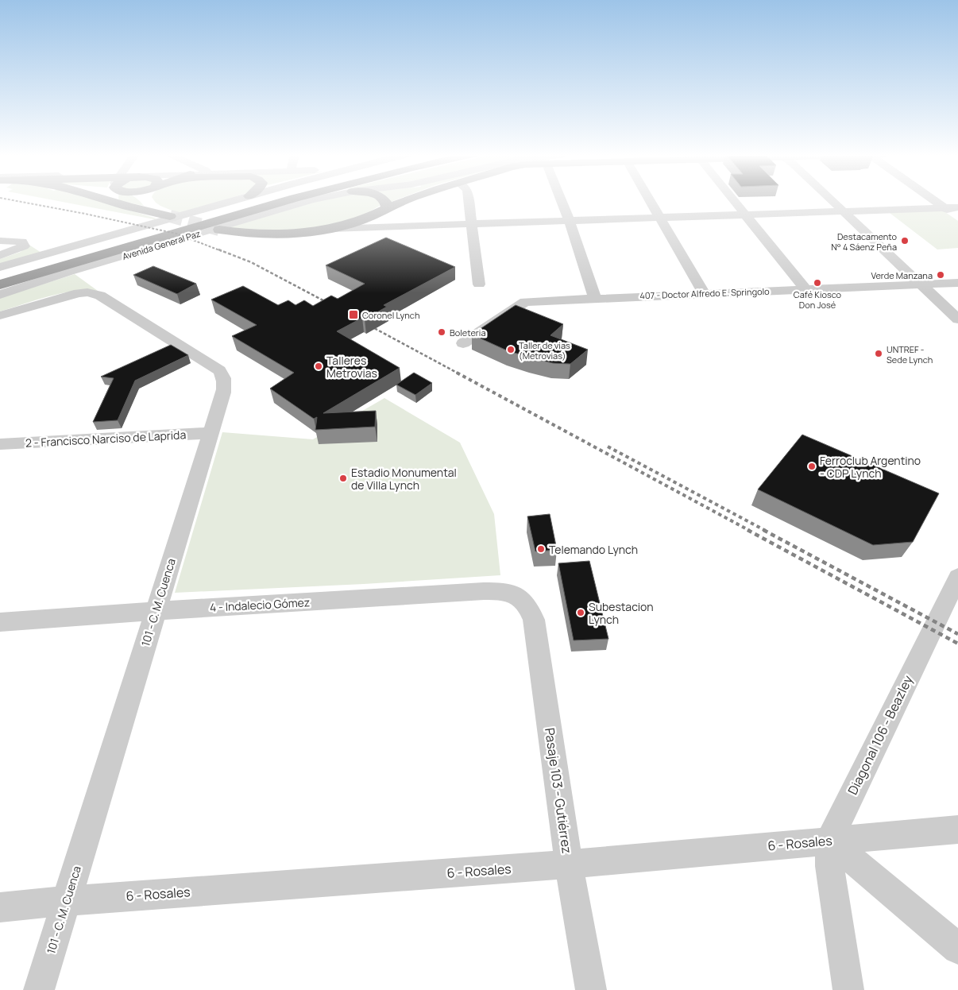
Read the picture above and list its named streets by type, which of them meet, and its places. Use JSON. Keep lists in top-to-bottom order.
{
  "streets": {
    "highway": ["Avenida General Paz"],
    "street": [
      "407 - Doctor Alfredo E. Springolo",
      "2 - Francisco Narciso de Laprida",
      "101 - C. M. Cuenca",
      "4 - Indalecio Gómez",
      "Diagonal 106 - Beazley",
      "Pasaje 103 - Gutiérrez",
      "6 - Rosales"
    ]
  },
  "crossings": [
    ["2 - Francisco Narciso de Laprida", "101 - C. M. Cuenca"],
    ["101 - C. M. Cuenca", "4 - Indalecio Gómez"],
    ["101 - C. M. Cuenca", "6 - Rosales"],
    ["4 - Indalecio Gómez", "Pasaje 103 - Gutiérrez"],
    ["Diagonal 106 - Beazley", "6 - Rosales"],
    ["Pasaje 103 - Gutiérrez", "6 - Rosales"]
  ],
  "places": {
    "other": [
      "Destacamento N° 4 Sáenz Peña",
      "Verde Manzana",
      "Café Kiosco Don José",
      "Boleteria",
      "Taller de vias (Metrovias)",
      "UNTREF - Sede Lynch",
      "Talleres Metrovias",
      "Ferroclub Argentino - CDP Lynch",
      "Estadio Monumental de Villa Lynch",
      "Telemando Lynch",
      "Subestacion Lynch"
    ],
    "transit": ["Coronel Lynch"]
  }
}
